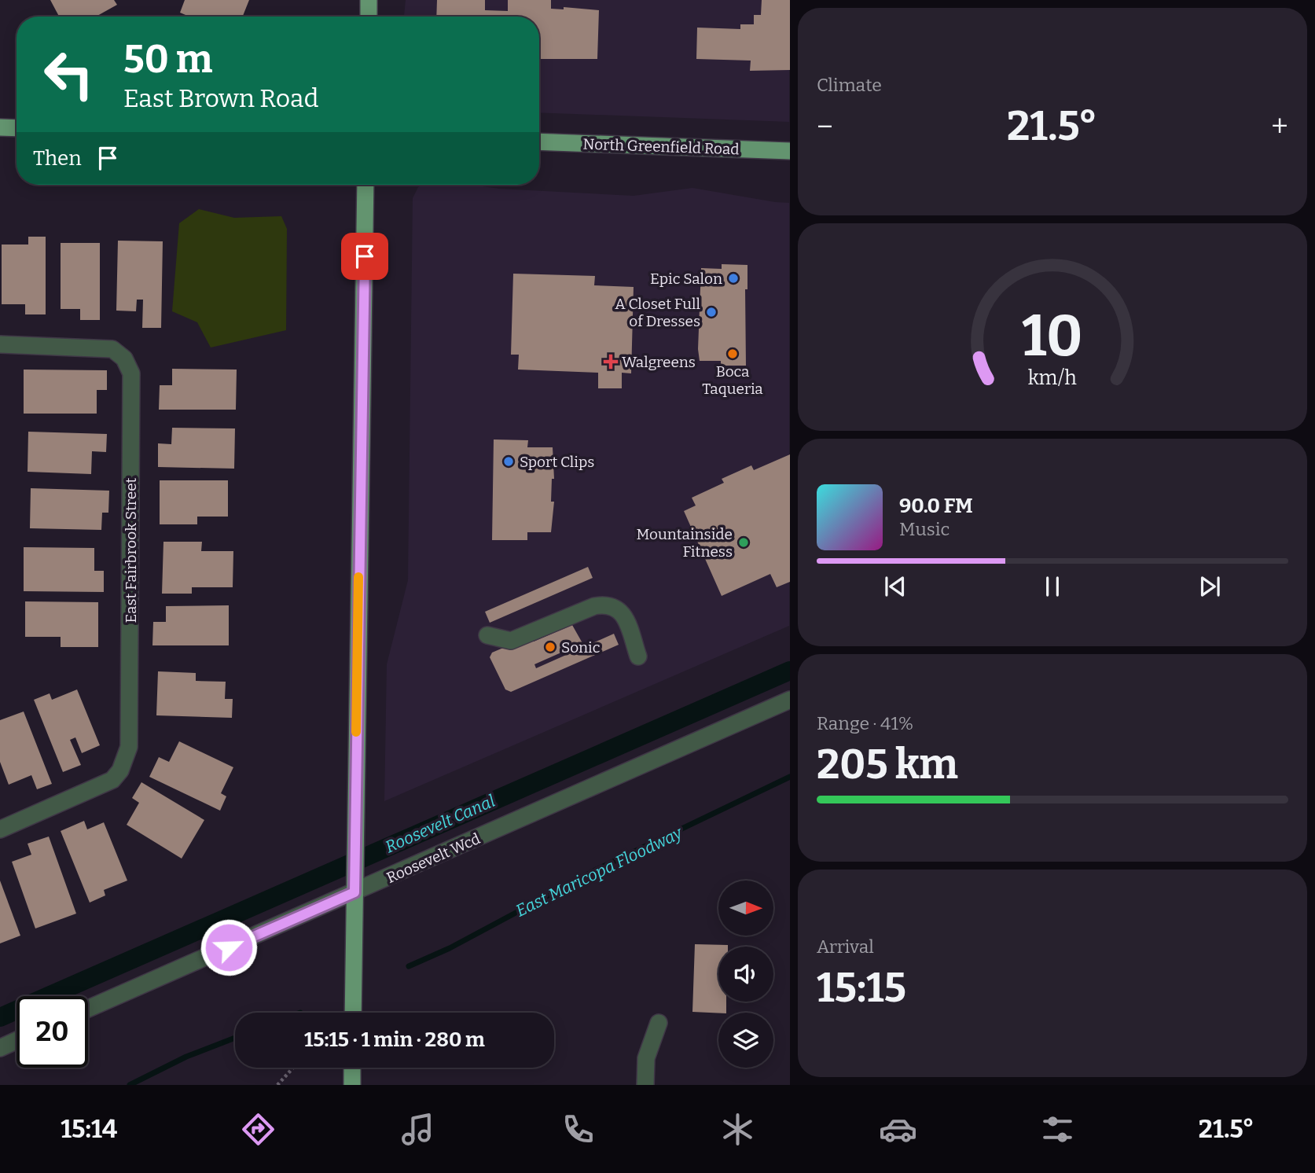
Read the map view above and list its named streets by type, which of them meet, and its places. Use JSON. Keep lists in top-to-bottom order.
{
  "streets": {
    "main road": ["North Greenfield Road"],
    "street": ["East Fairbrook Street", "Roosevelt Wcd"]
  },
  "water": ["Roosevelt Canal", "East Maricopa Floodway"],
  "places": {
    "other": [
      "Epic Salon",
      "A Closet Full of Dresses",
      "Boca Taqueria",
      "Sport Clips",
      "Mountainside Fitness",
      "Sonic"
    ],
    "health": ["Walgreens"]
  },
  "north": "right",
  "page": {
    "tile": [
      "Climate",
      ["Range · 41%", "205 km"],
      ["Arrival", "15:15"]
    ],
    "turn": ["50 m", "East Brown Road"],
    "heat": ["−", "21.5°", "+"],
    "then": "Then",
    "song": ["90.0 FM", "Music"],
    "limit": "20",
    "trip": "15:15 · 1 min · 280 m",
    "tabs": ["15:14", "21.5°"],
    "gauge": ["10", "km/h"]
  }
}
